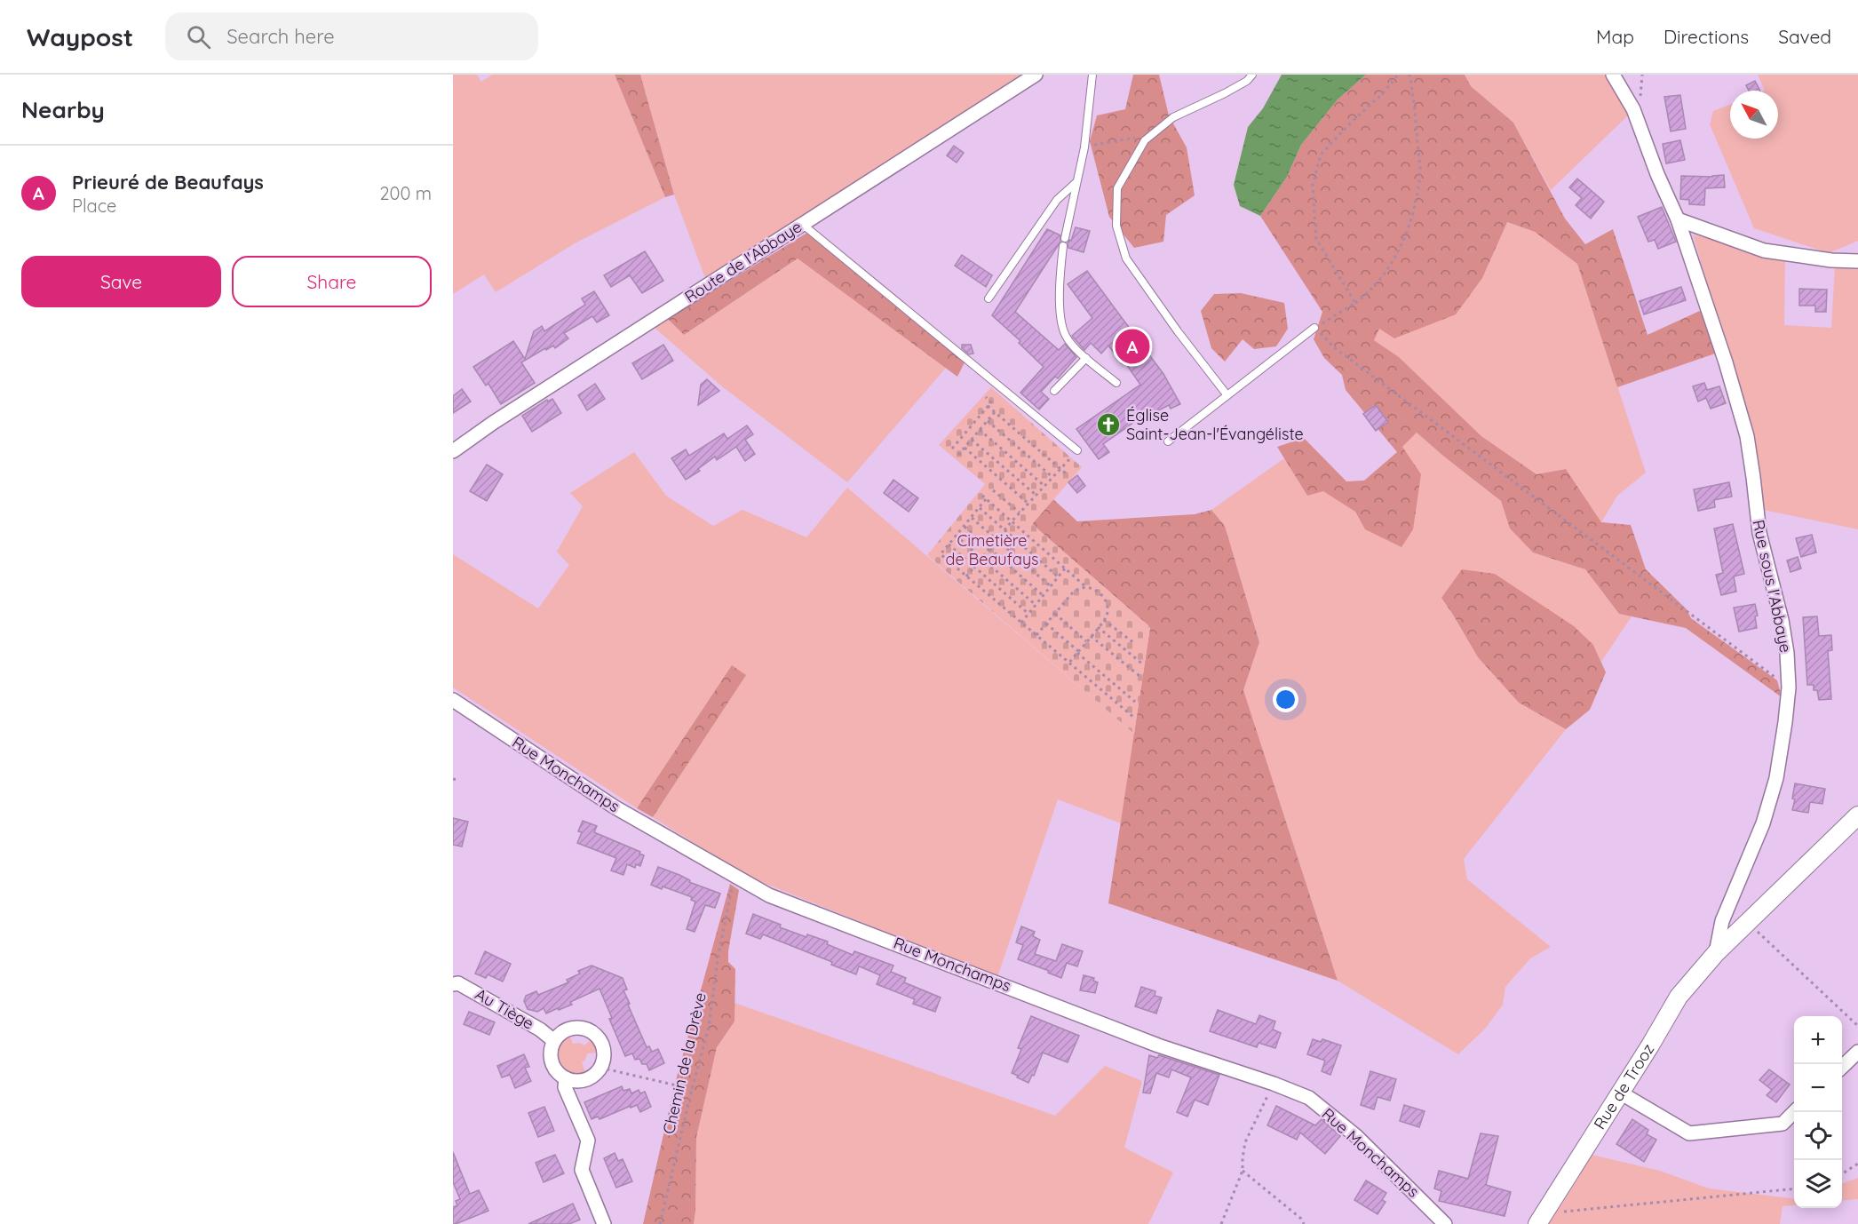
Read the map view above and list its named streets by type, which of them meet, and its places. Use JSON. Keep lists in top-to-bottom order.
{
  "streets": {
    "street": [
      "Route de l'Abbaye",
      "Rue sous l'Abbaye",
      "Rue Monchamps",
      "Au Tiège",
      "Rue de Trooz"
    ],
    "path": ["Chemin de la Drève"]
  },
  "crossings": [
    ["Rue sous l'Abbaye", "Rue de Trooz"],
    ["Rue Monchamps", "Chemin de la Drève"]
  ],
  "parks": ["Cimetière de Beaufays"],
  "places": {
    "church": ["Église Saint-Jean-l'Évangéliste"]
  },
  "north": "top left",
  "page": {
    "header": "Waypost",
    "search": "Search here",
    "nav": ["Map", "Directions", "Saved"],
    "heading": "Nearby",
    "list": [
      {
        "mark": "A",
        "name": "Prieuré de Beaufays",
        "note": "Place",
        "value": "200 m"
      }
    ],
    "buttons": ["Save", "Share"],
    "pins": "A",
    "map_buttons": ["+", "−"]
  }
}
